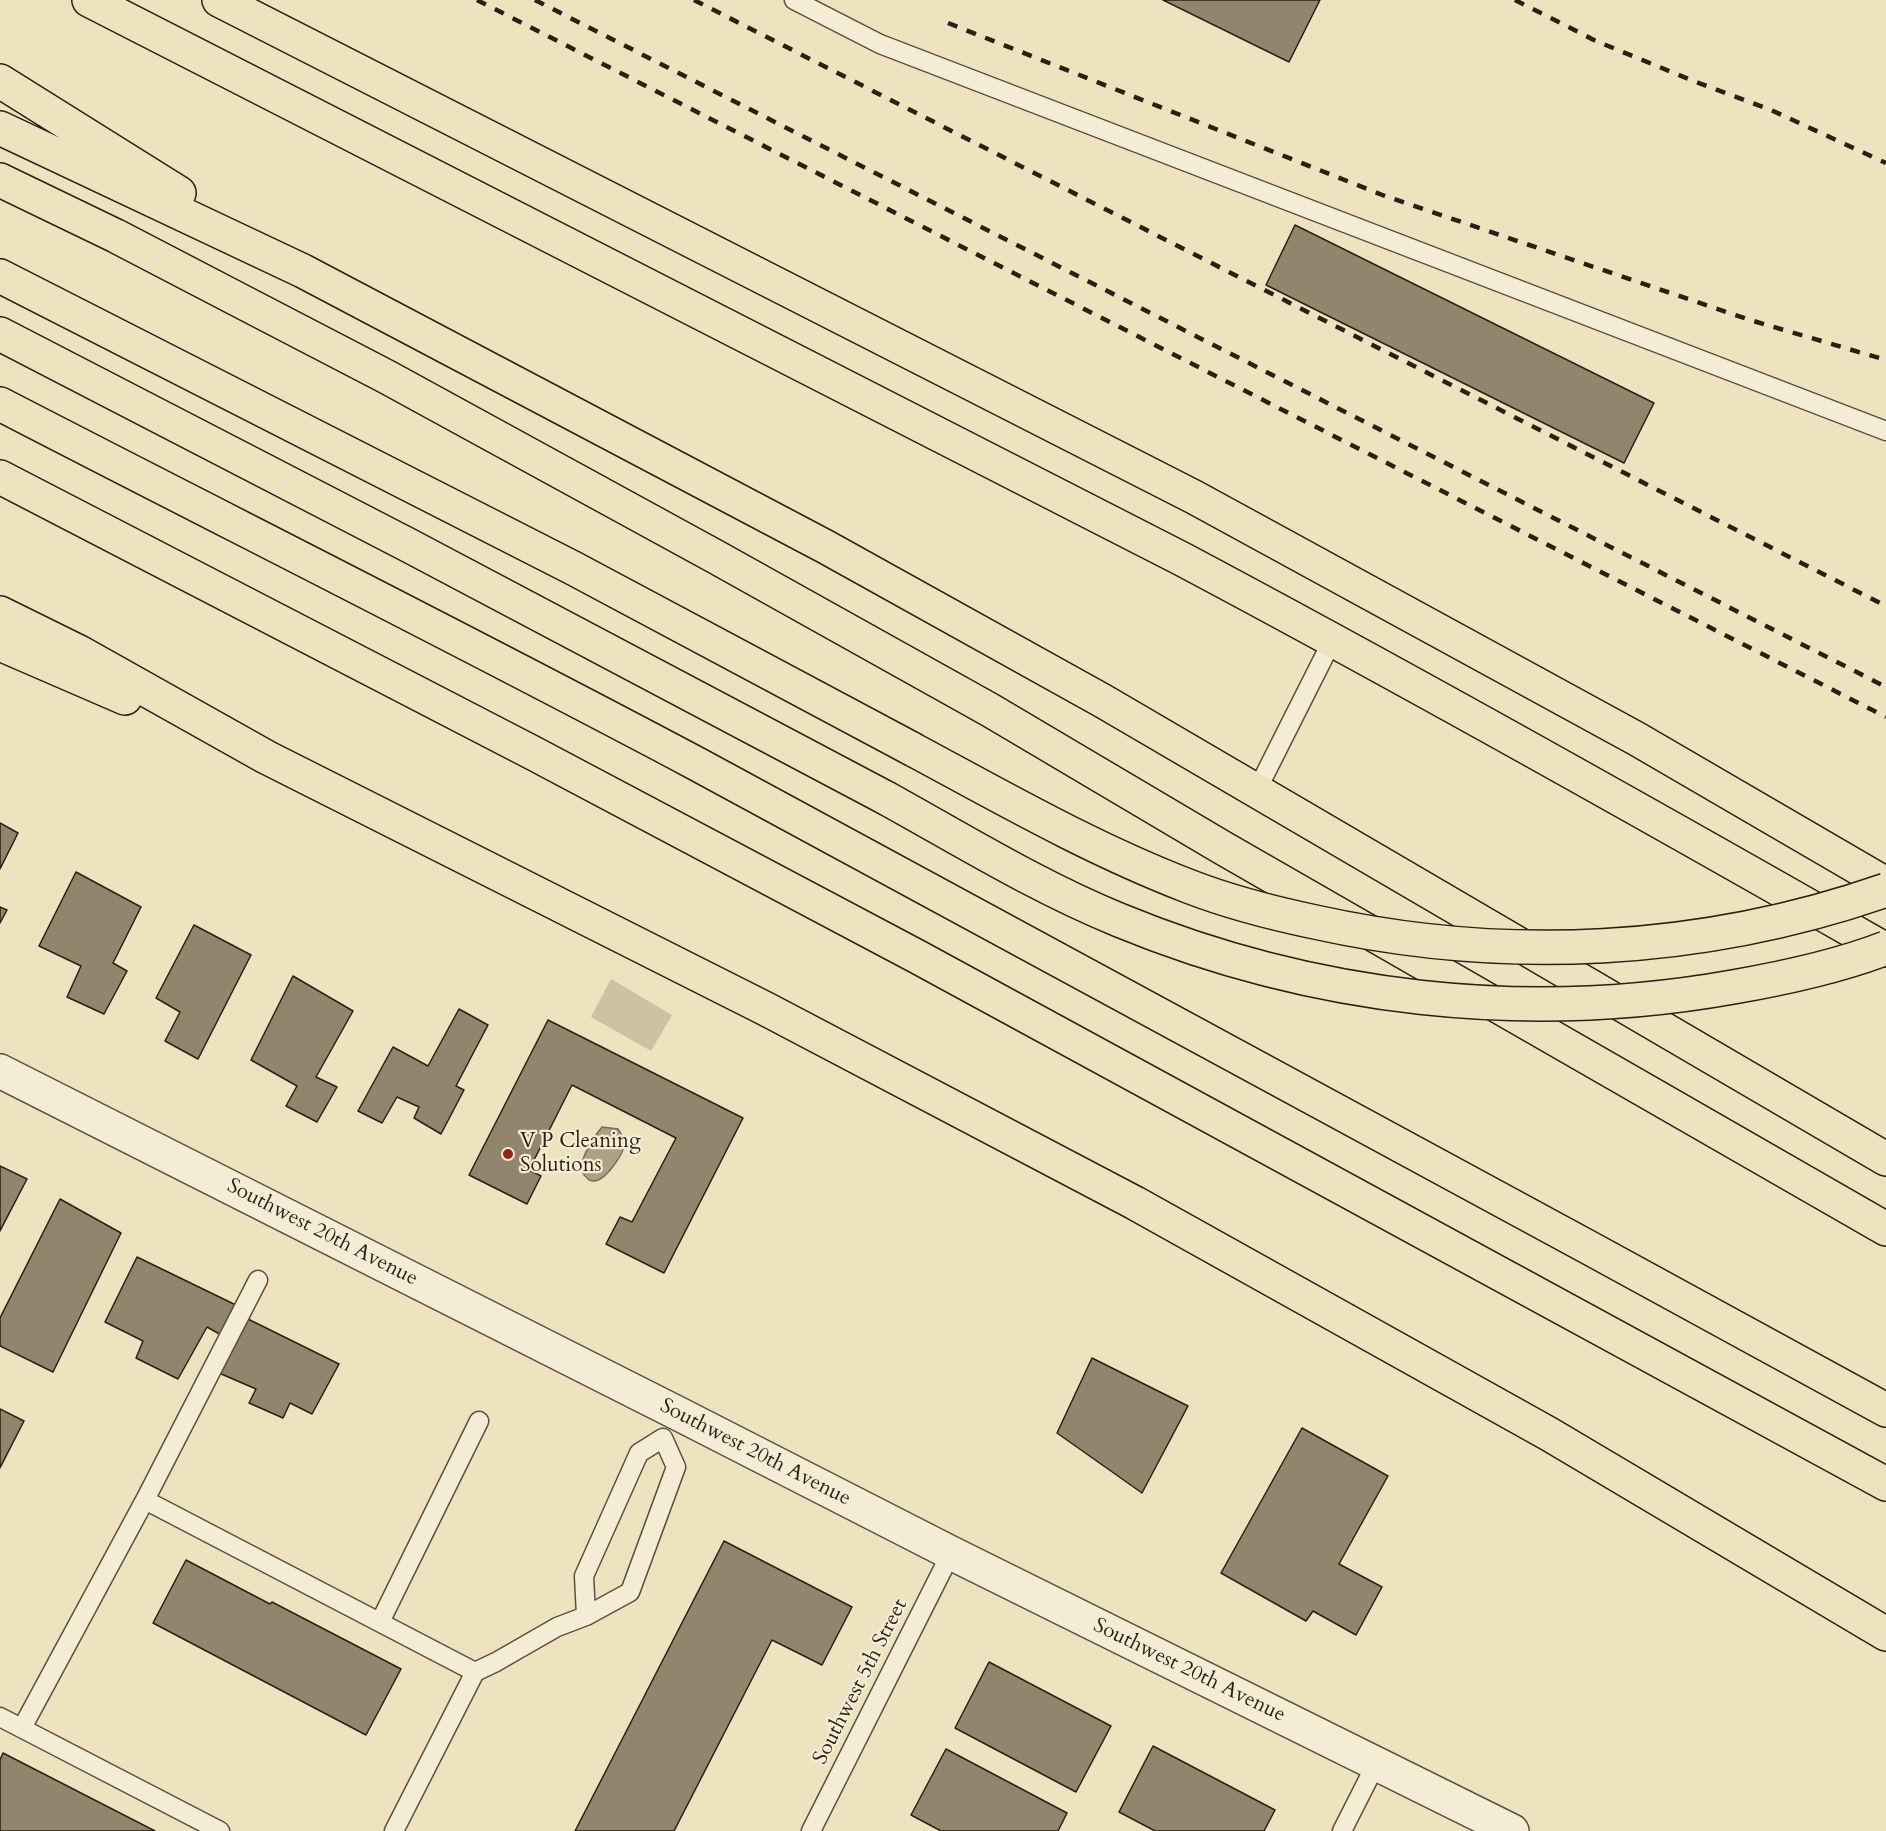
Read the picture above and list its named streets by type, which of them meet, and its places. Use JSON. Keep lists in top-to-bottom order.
{
  "streets": {
    "street": ["Southwest 20th Avenue"],
    "lane": ["Southwest 5th Street"]
  },
  "crossings": [
    ["Southwest 20th Avenue", "Southwest 5th Street"]
  ],
  "places": ["V P Cleaning Solutions"]
}
